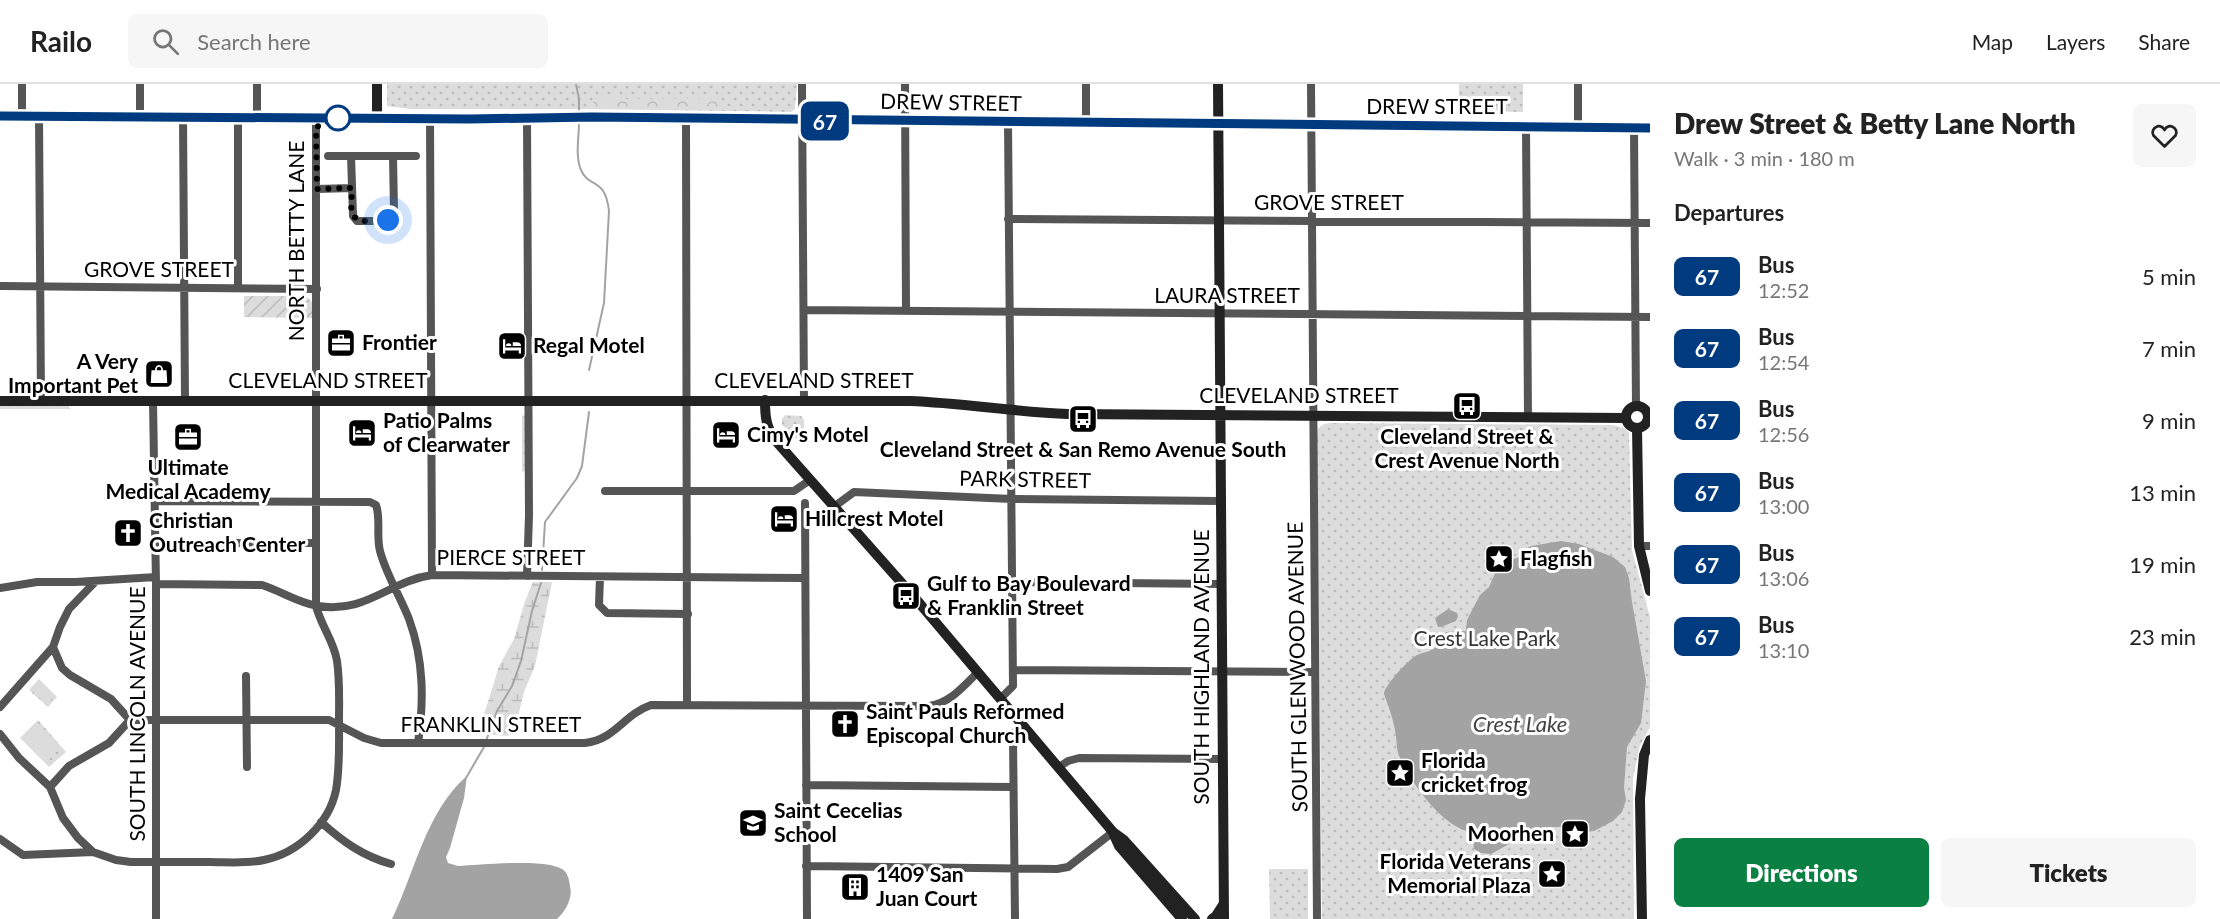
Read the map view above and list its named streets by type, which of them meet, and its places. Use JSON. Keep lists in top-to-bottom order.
{
  "streets": {
    "street": [
      "DREW STREET",
      "GROVE STREET",
      "NORTH BETTY LANE",
      "LAURA STREET",
      "CLEVELAND STREET",
      "PARK STREET",
      "PIERCE STREET",
      "SOUTH HIGHLAND AVENUE",
      "SOUTH GLENWOOD AVENUE",
      "SOUTH LINCOLN AVENUE",
      "FRANKLIN STREET"
    ]
  },
  "crossings": [
    ["DREW STREET", "NORTH BETTY LANE"],
    ["DREW STREET", "SOUTH HIGHLAND AVENUE"],
    ["DREW STREET", "SOUTH GLENWOOD AVENUE"],
    ["GROVE STREET", "NORTH BETTY LANE"],
    ["GROVE STREET", "SOUTH HIGHLAND AVENUE"],
    ["GROVE STREET", "SOUTH GLENWOOD AVENUE"],
    ["NORTH BETTY LANE", "CLEVELAND STREET"],
    ["NORTH BETTY LANE", "PIERCE STREET"],
    ["LAURA STREET", "SOUTH HIGHLAND AVENUE"],
    ["LAURA STREET", "SOUTH GLENWOOD AVENUE"],
    ["CLEVELAND STREET", "SOUTH HIGHLAND AVENUE"],
    ["CLEVELAND STREET", "SOUTH GLENWOOD AVENUE"],
    ["CLEVELAND STREET", "SOUTH LINCOLN AVENUE"],
    ["PARK STREET", "SOUTH HIGHLAND AVENUE"],
    ["PIERCE STREET", "SOUTH LINCOLN AVENUE"],
    ["SOUTH LINCOLN AVENUE", "FRANKLIN STREET"]
  ],
  "water": ["Crest Lake"],
  "parks": ["Crest Lake Park"],
  "places": {
    "office": ["Frontier", "Ultimate Medical Academy"],
    "hotel": [
      "Regal Motel",
      "Patio Palms of Clearwater",
      "Cimy's Motel",
      "Hillcrest Motel"
    ],
    "shop": ["A Very Important Pet"],
    "bus stop": ["Cleveland Street & Crest Avenue North", "Cleveland Street & San Remo Avenue South", "Gulf to Bay Boulevard & Franklin Street"],
    "church": ["Christian Outreach Center", "Saint Pauls Reformed Episcopal Church"],
    "place": [
      "Flagfish",
      "Florida cricket frog",
      "Moorhen",
      "Florida Veterans Memorial Plaza"
    ],
    "school or university": ["Saint Cecelias School"],
    "building": ["1409 San Juan Court"]
  },
  "lines": ["bus line 67"],
  "page": {
    "header": "Railo",
    "search": "Search here",
    "nav": ["Map", "Layers", "Share"],
    "on_map": "67",
    "heading": [
      ["Drew Street & Betty Lane North", "Walk · 3 min · 180 m"],
      "Departures"
    ],
    "list": [
      {
        "mark": "67",
        "name": "Bus",
        "note": "12:52",
        "value": "5 min"
      },
      {
        "mark": "67",
        "name": "Bus",
        "note": "12:54",
        "value": "7 min"
      },
      {
        "mark": "67",
        "name": "Bus",
        "note": "12:56",
        "value": "9 min"
      },
      {
        "mark": "67",
        "name": "Bus",
        "note": "13:00",
        "value": "13 min"
      },
      {
        "mark": "67",
        "name": "Bus",
        "note": "13:06",
        "value": "19 min"
      },
      {
        "mark": "67",
        "name": "Bus",
        "note": "13:10",
        "value": "23 min"
      }
    ],
    "buttons": ["Directions", "Tickets"]
  }
}
